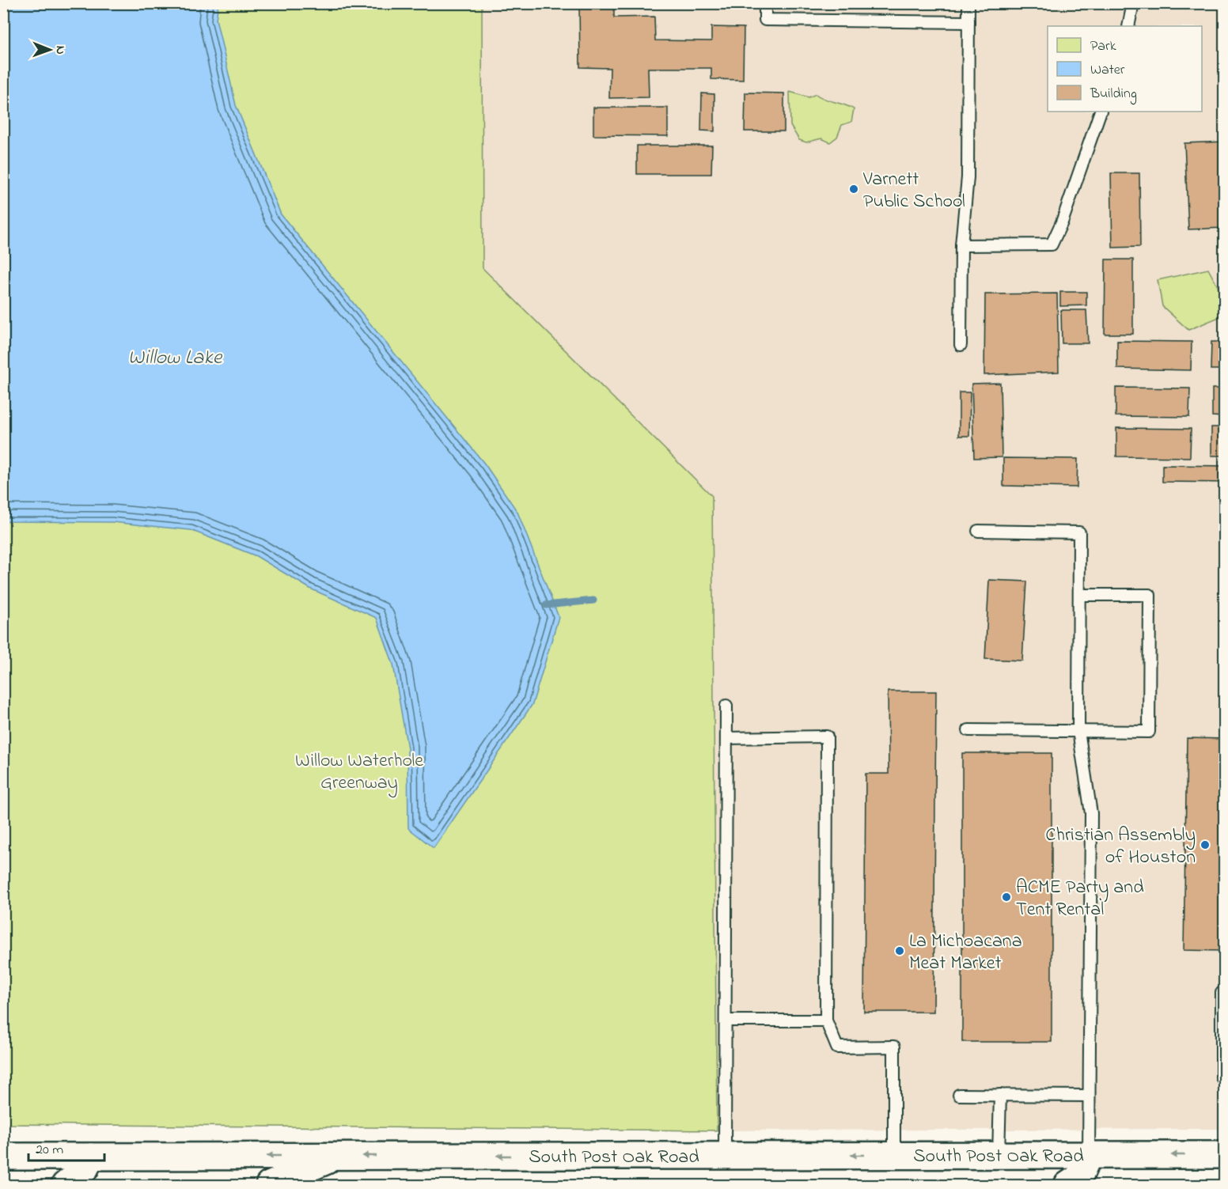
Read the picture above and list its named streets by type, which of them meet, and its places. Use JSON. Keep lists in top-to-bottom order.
{
  "streets": {
    "highway": ["South Post Oak Road"]
  },
  "one_way": ["South Post Oak Road"],
  "water": ["Willow Lake"],
  "parks": ["Willow Waterhole Greenway"],
  "places": [
    "Varnett Public School",
    "Christian Assembly of Houston",
    "ACME Party and Tent Rental",
    "La Michoacana Meat Market"
  ],
  "legend": ["Park", "Water", "Building"],
  "scale_bar": "20 m",
  "north": "right"
}
